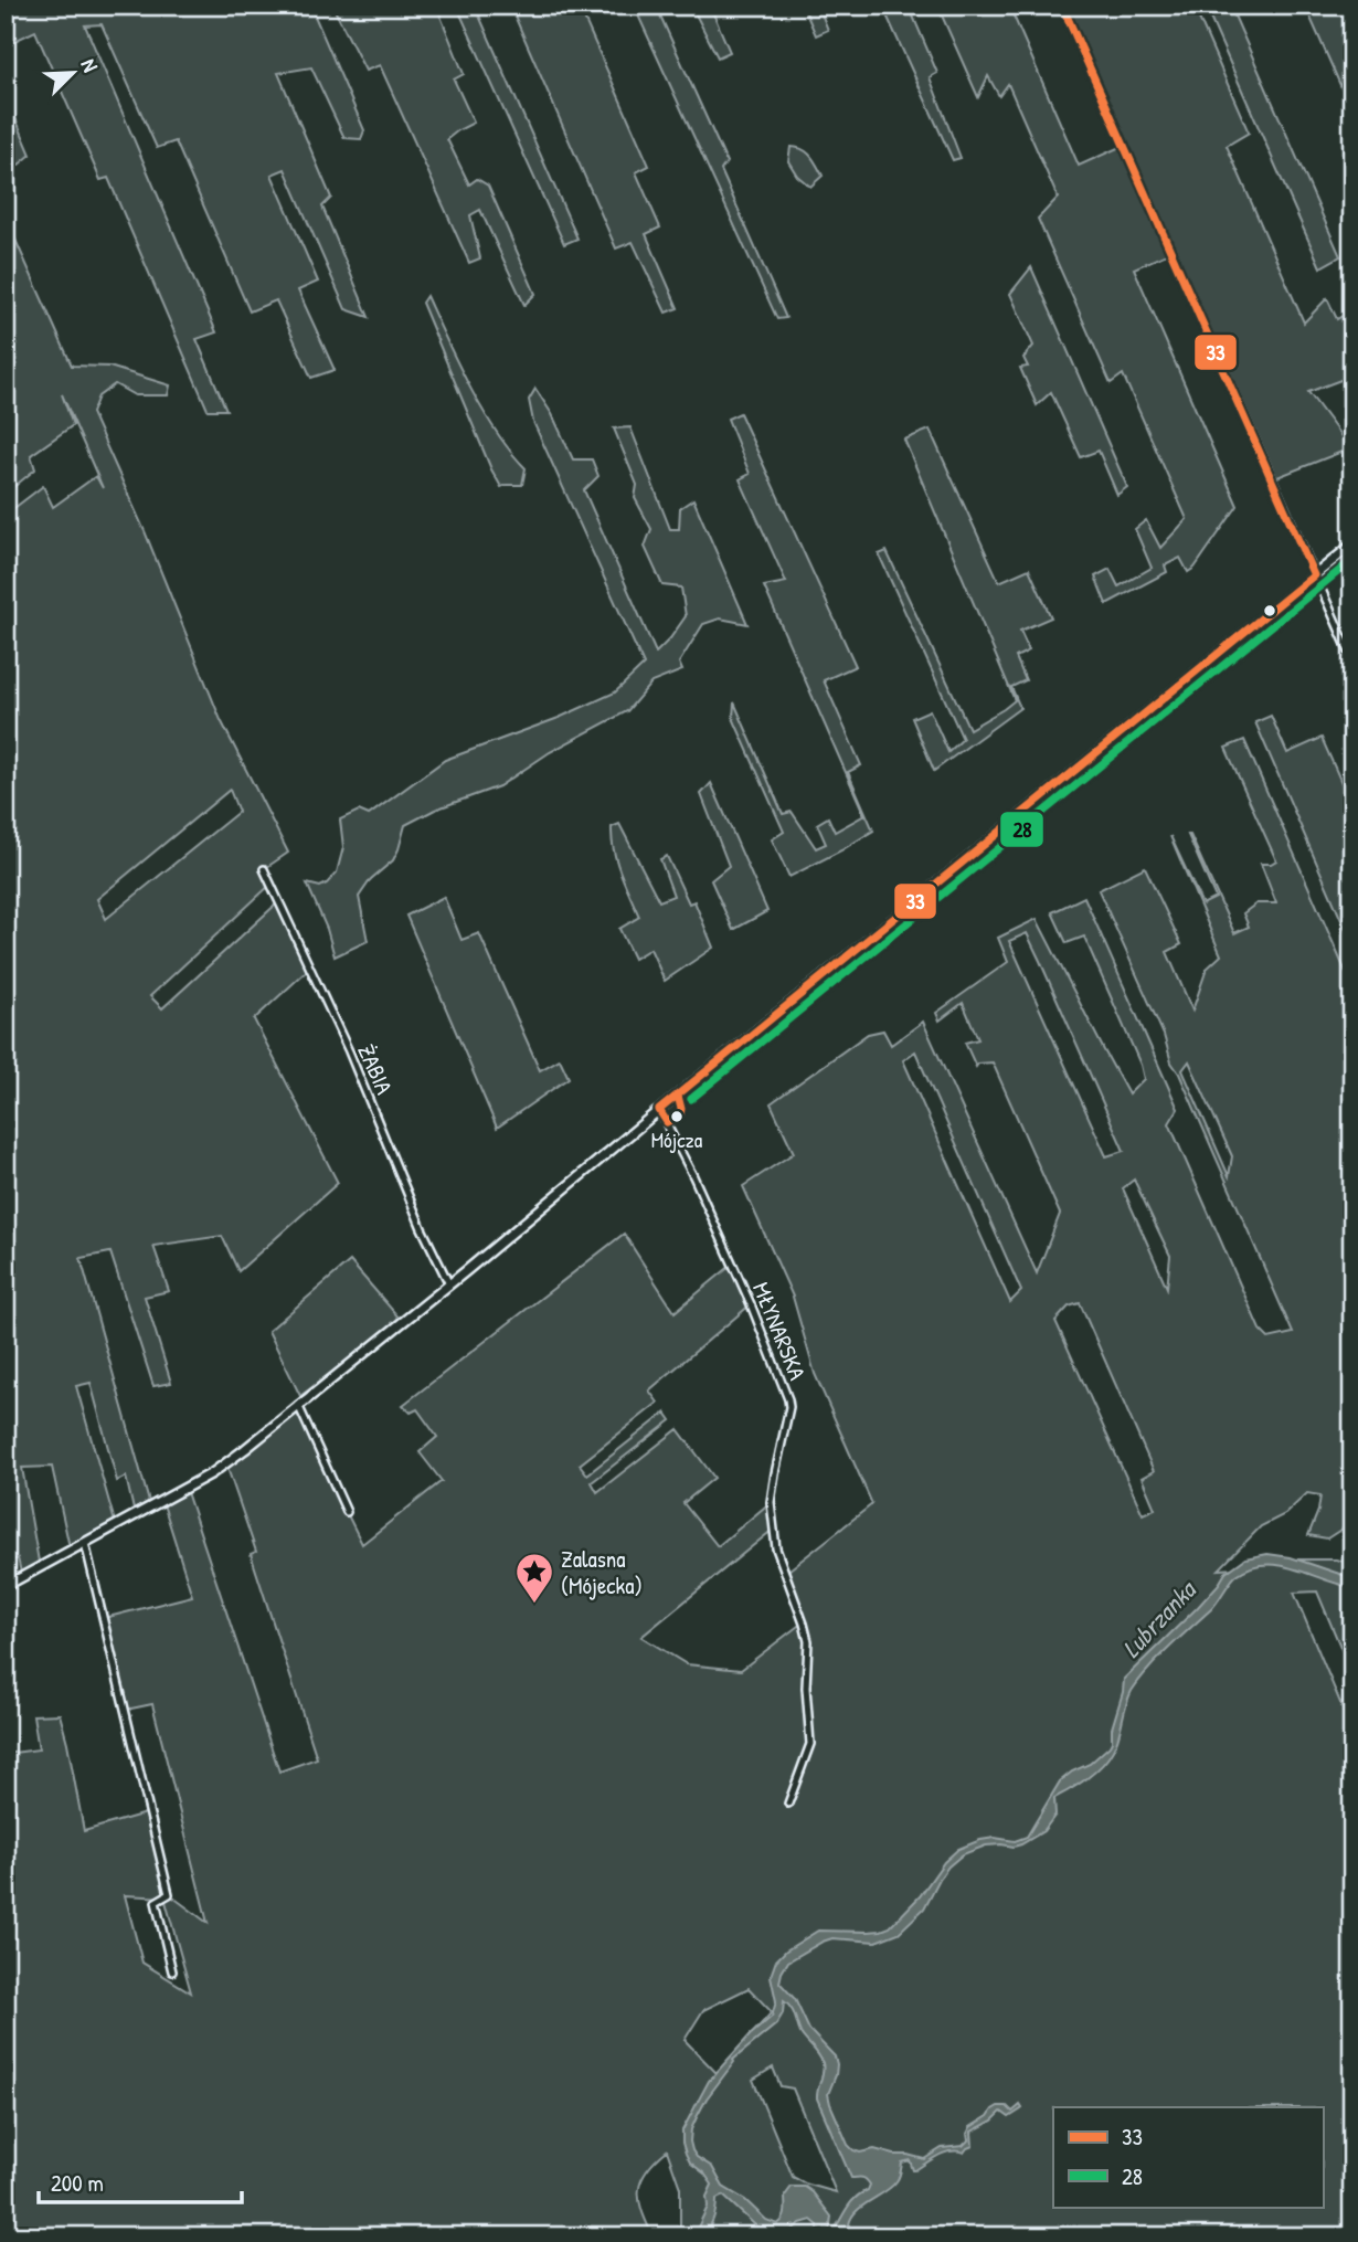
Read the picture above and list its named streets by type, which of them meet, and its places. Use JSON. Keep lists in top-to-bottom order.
{
  "streets": {
    "street": ["ŻABIA", "MŁYNARSKA"]
  },
  "water": ["Lubrzanka"],
  "places": {
    "other": ["Mójcza"],
    "place": ["Zalasna (Mójecka)"]
  },
  "lines": ["transit line 33", "transit line 28"],
  "legend": ["33", "28"],
  "scale_bar": "200 m",
  "north": "top right"
}
